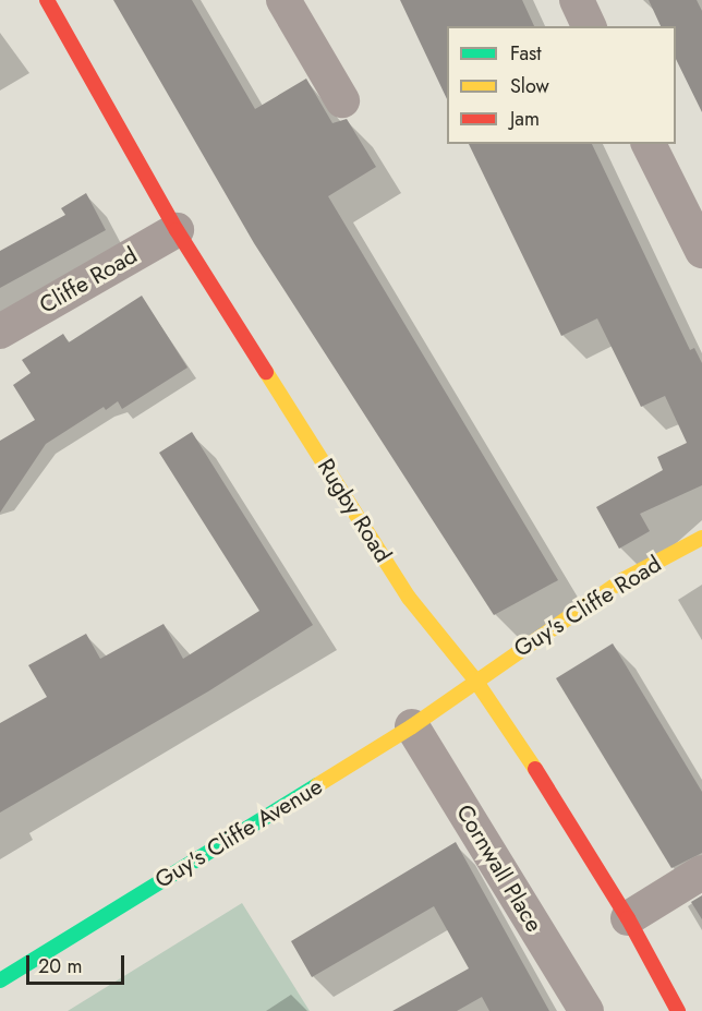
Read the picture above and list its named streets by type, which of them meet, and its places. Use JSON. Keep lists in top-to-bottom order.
{
  "streets": {
    "main road": ["Rugby Road", "Guy's Cliffe Road", "Guy's Cliffe Avenue"],
    "street": ["Cliffe Road", "Cornwall Place"]
  },
  "crossings": [
    ["Cliffe Road", "Rugby Road"],
    ["Rugby Road", "Guy's Cliffe Road"],
    ["Rugby Road", "Guy's Cliffe Avenue"],
    ["Guy's Cliffe Road", "Guy's Cliffe Avenue"],
    ["Guy's Cliffe Avenue", "Cornwall Place"]
  ],
  "legend": ["Fast", "Slow", "Jam"],
  "scale_bar": "20 m"
}
